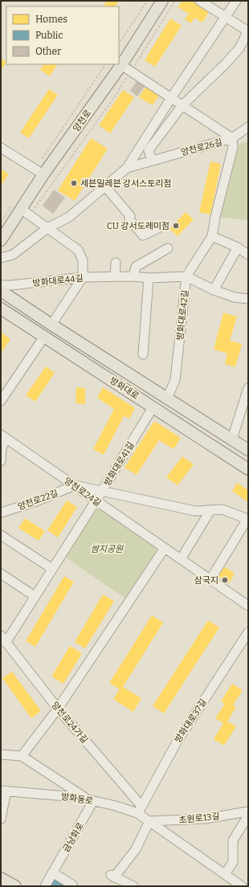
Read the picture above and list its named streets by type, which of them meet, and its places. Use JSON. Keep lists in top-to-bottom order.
{
  "streets": {
    "main road": ["양천로", "방화대로"],
    "street": [
      "양천로26길",
      "방화대로44길",
      "방화대로42길",
      "방화대로41길",
      "양천로24길",
      "양천로22길",
      "방화대로37길",
      "양천로24가길",
      "방화동로",
      "초원로13길",
      "금낭화로"
    ]
  },
  "crossings": [
    ["양천로26길", "방화대로42길"],
    ["방화대로44길", "방화대로42길"],
    ["방화대로42길", "방화대로"],
    ["방화대로", "방화대로41길"],
    ["방화대로41길", "양천로24길"],
    ["방화대로41길", "양천로24가길"],
    ["양천로24길", "양천로22길"],
    ["방화대로37길", "양천로24가길"],
    ["방화대로37길", "방화동로"],
    ["양천로24가길", "방화동로"],
    ["방화동로", "초원로13길"],
    ["방화동로", "금낭화로"]
  ],
  "parks": ["쌈지공원"],
  "places": ["세븐일레븐 강서스토리점", "CU 강서도레미점", "삼국지"],
  "legend": ["Homes", "Public", "Other"]
}
